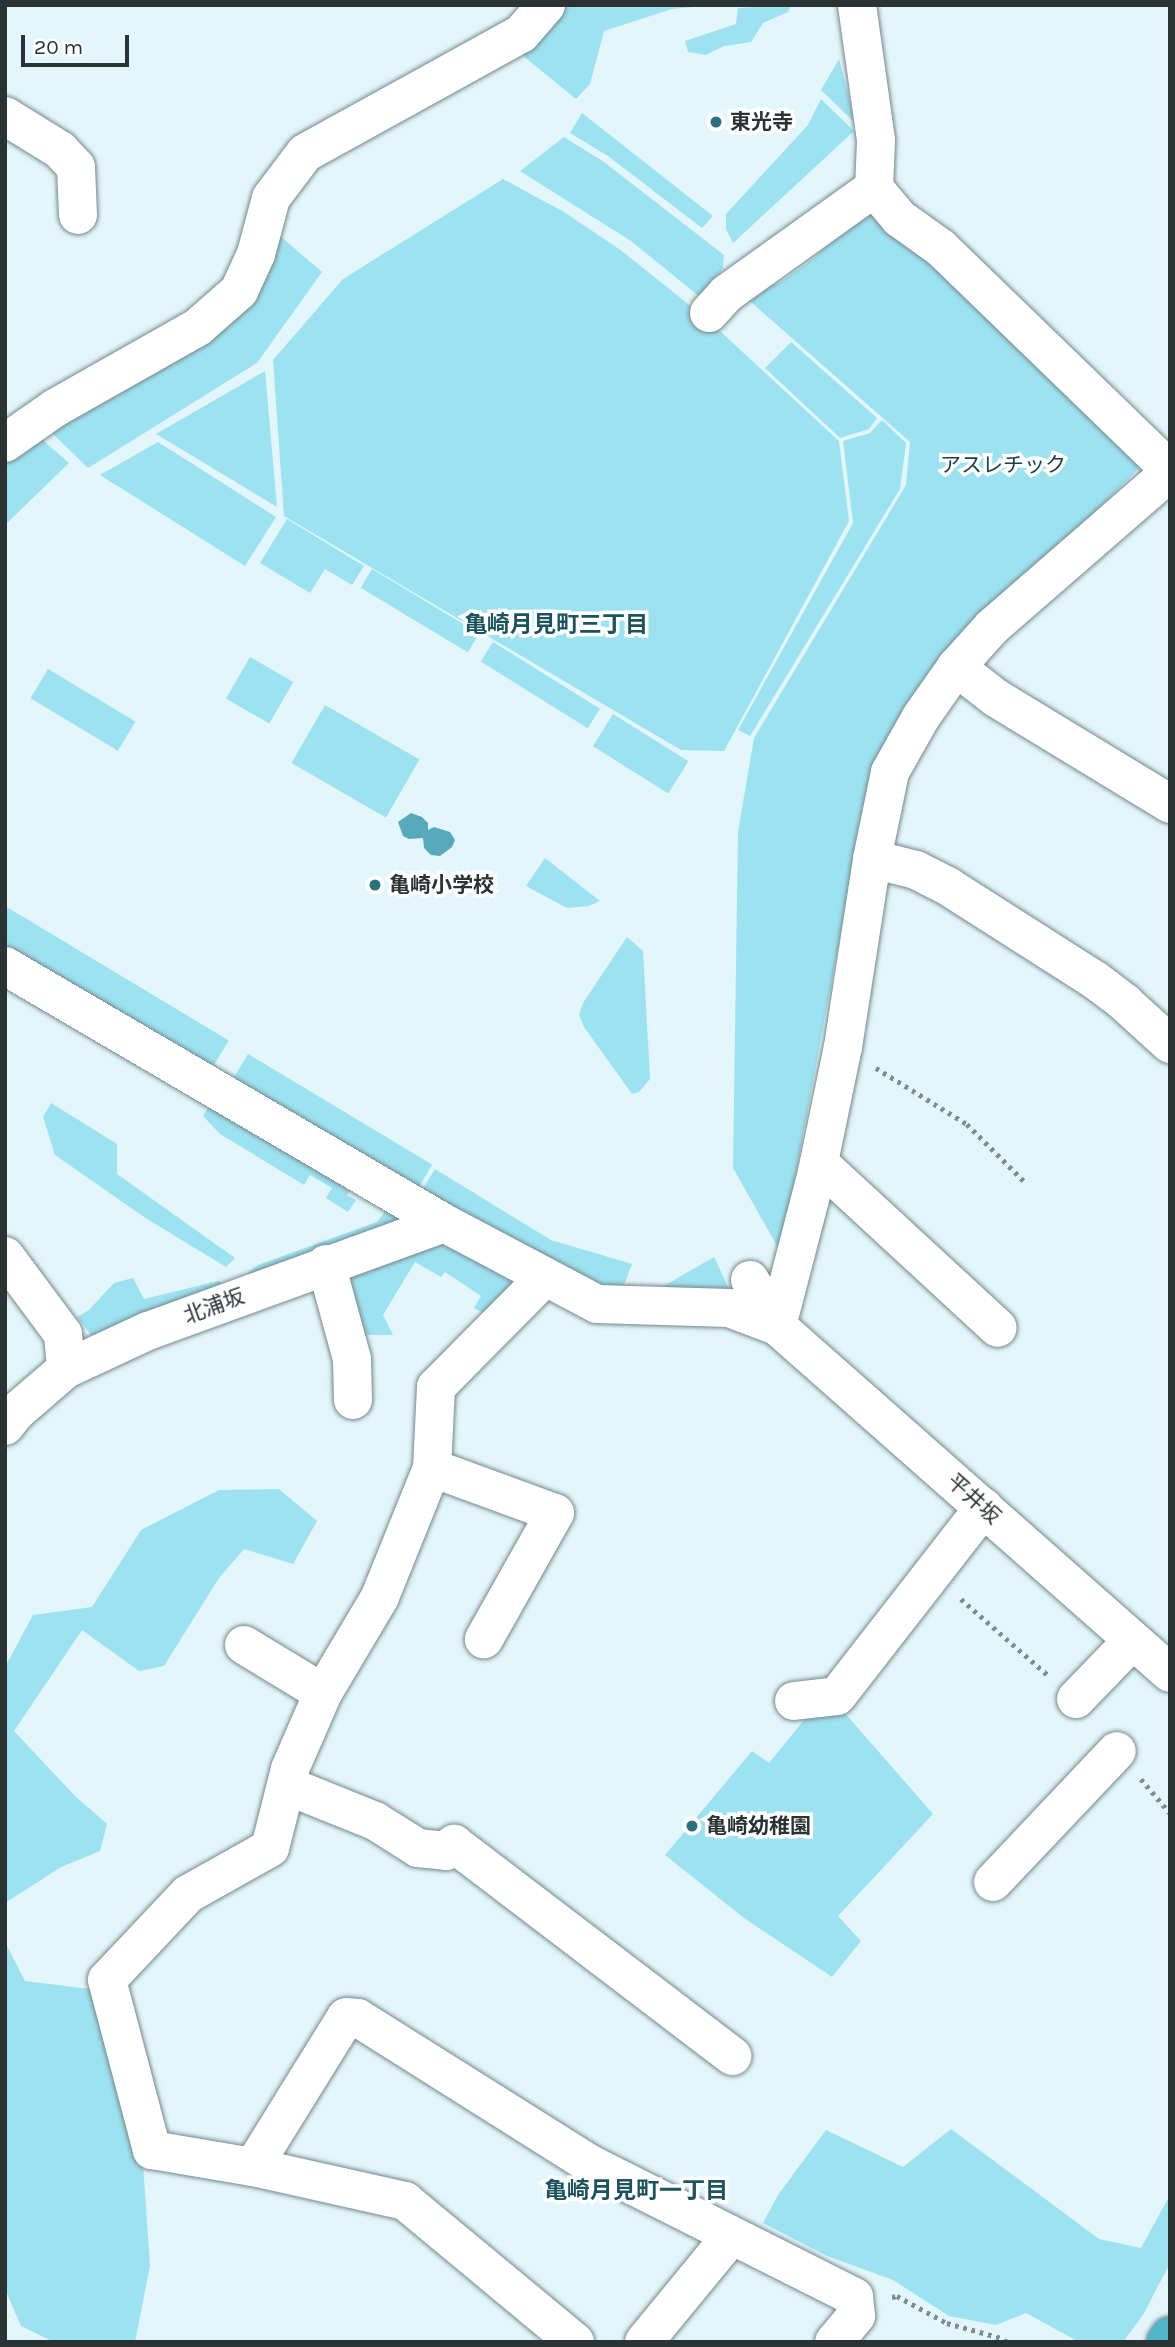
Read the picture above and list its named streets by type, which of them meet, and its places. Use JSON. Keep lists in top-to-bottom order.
{
  "streets": {
    "street": ["北浦坂", "平井坂"]
  },
  "districts": ["亀崎月見町三丁目", "亀崎月見町一丁目"],
  "parks": ["アスレチック"],
  "places": ["東光寺", "亀崎小学校", "亀崎幼稚園"],
  "scale_bar": "20 m"
}
